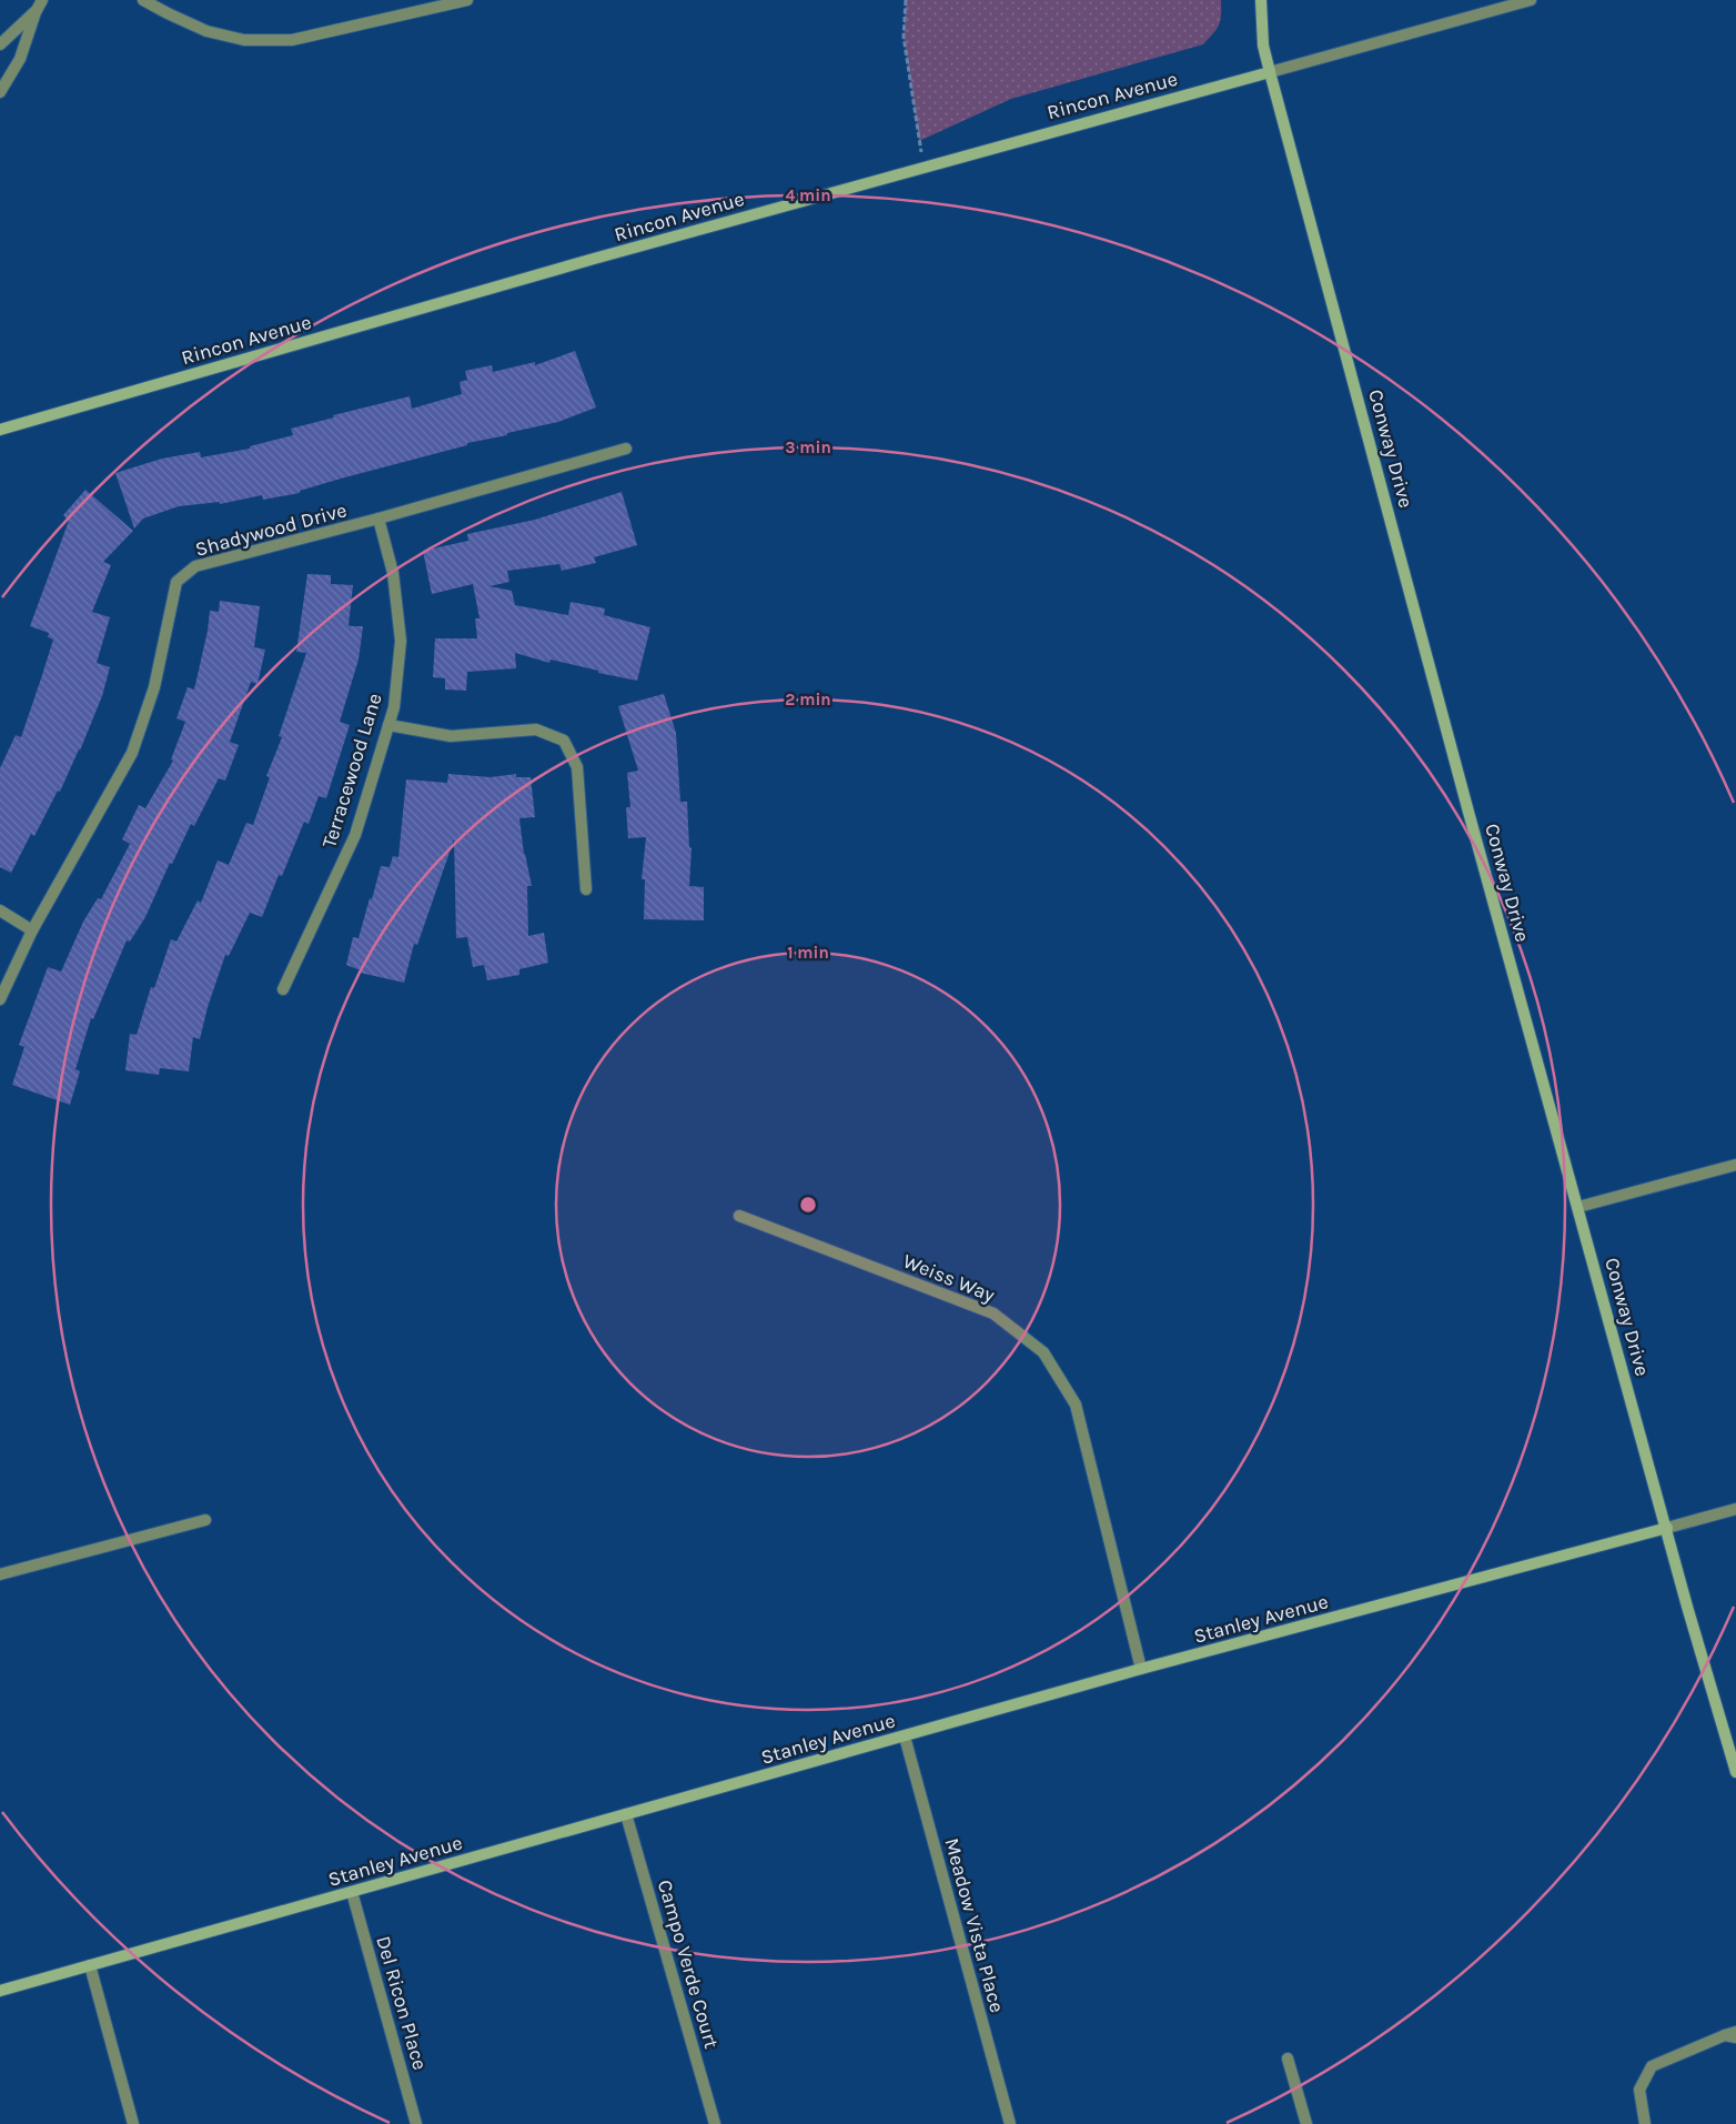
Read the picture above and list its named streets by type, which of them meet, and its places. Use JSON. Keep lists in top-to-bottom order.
{
  "streets": {
    "street": [
      "Rincon Avenue",
      "Conway Drive",
      "Shadywood Drive",
      "Terracewood Lane",
      "Weiss Way",
      "Stanley Avenue",
      "Meadow Vista Place",
      "Campo Verde Court",
      "Del Ricon Place"
    ]
  },
  "crossings": [
    ["Rincon Avenue", "Conway Drive"],
    ["Conway Drive", "Stanley Avenue"],
    ["Shadywood Drive", "Terracewood Lane"],
    ["Weiss Way", "Stanley Avenue"],
    ["Stanley Avenue", "Meadow Vista Place"],
    ["Stanley Avenue", "Campo Verde Court"],
    ["Stanley Avenue", "Del Ricon Place"]
  ],
  "rings": [
    "4 min",
    "3 min",
    "2 min",
    "1 min"
  ]
}
